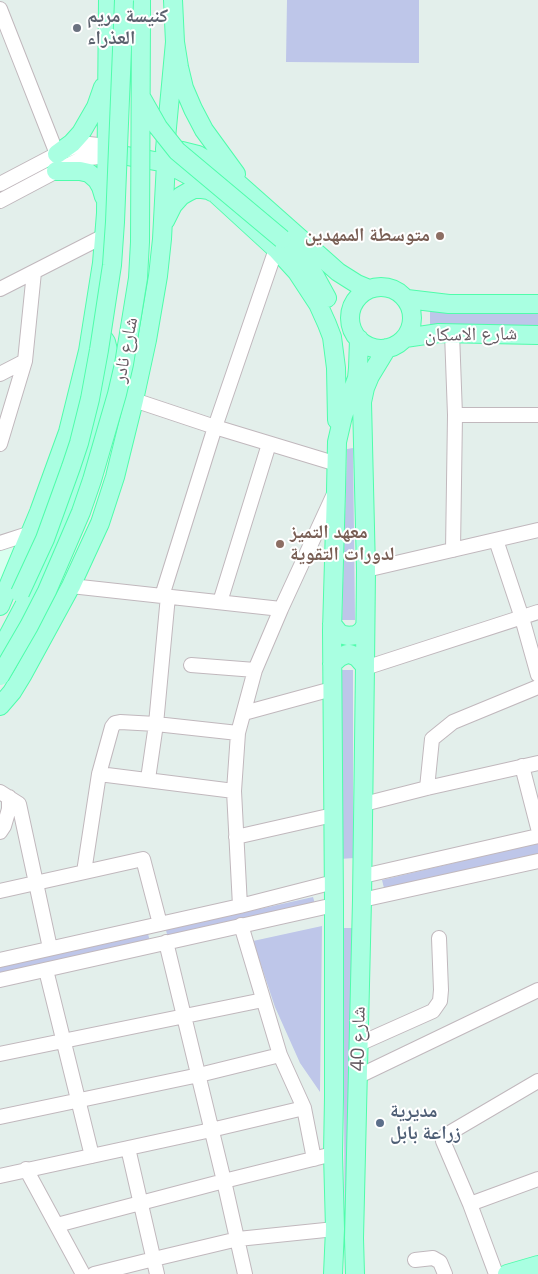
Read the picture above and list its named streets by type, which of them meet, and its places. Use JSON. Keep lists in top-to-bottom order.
{
  "streets": {
    "main road": ["شارع الاسكان", "شارع نادر", "شارع 40"]
  },
  "crossings": [
    ["شارع الاسكان", "شارع 40"]
  ],
  "places": [
    "كنيسة مريم العذراء",
    "متوسطة الممهدين",
    "معهد التميز لدورات التقوية",
    "مديرية زراعة بابل"
  ]
}
